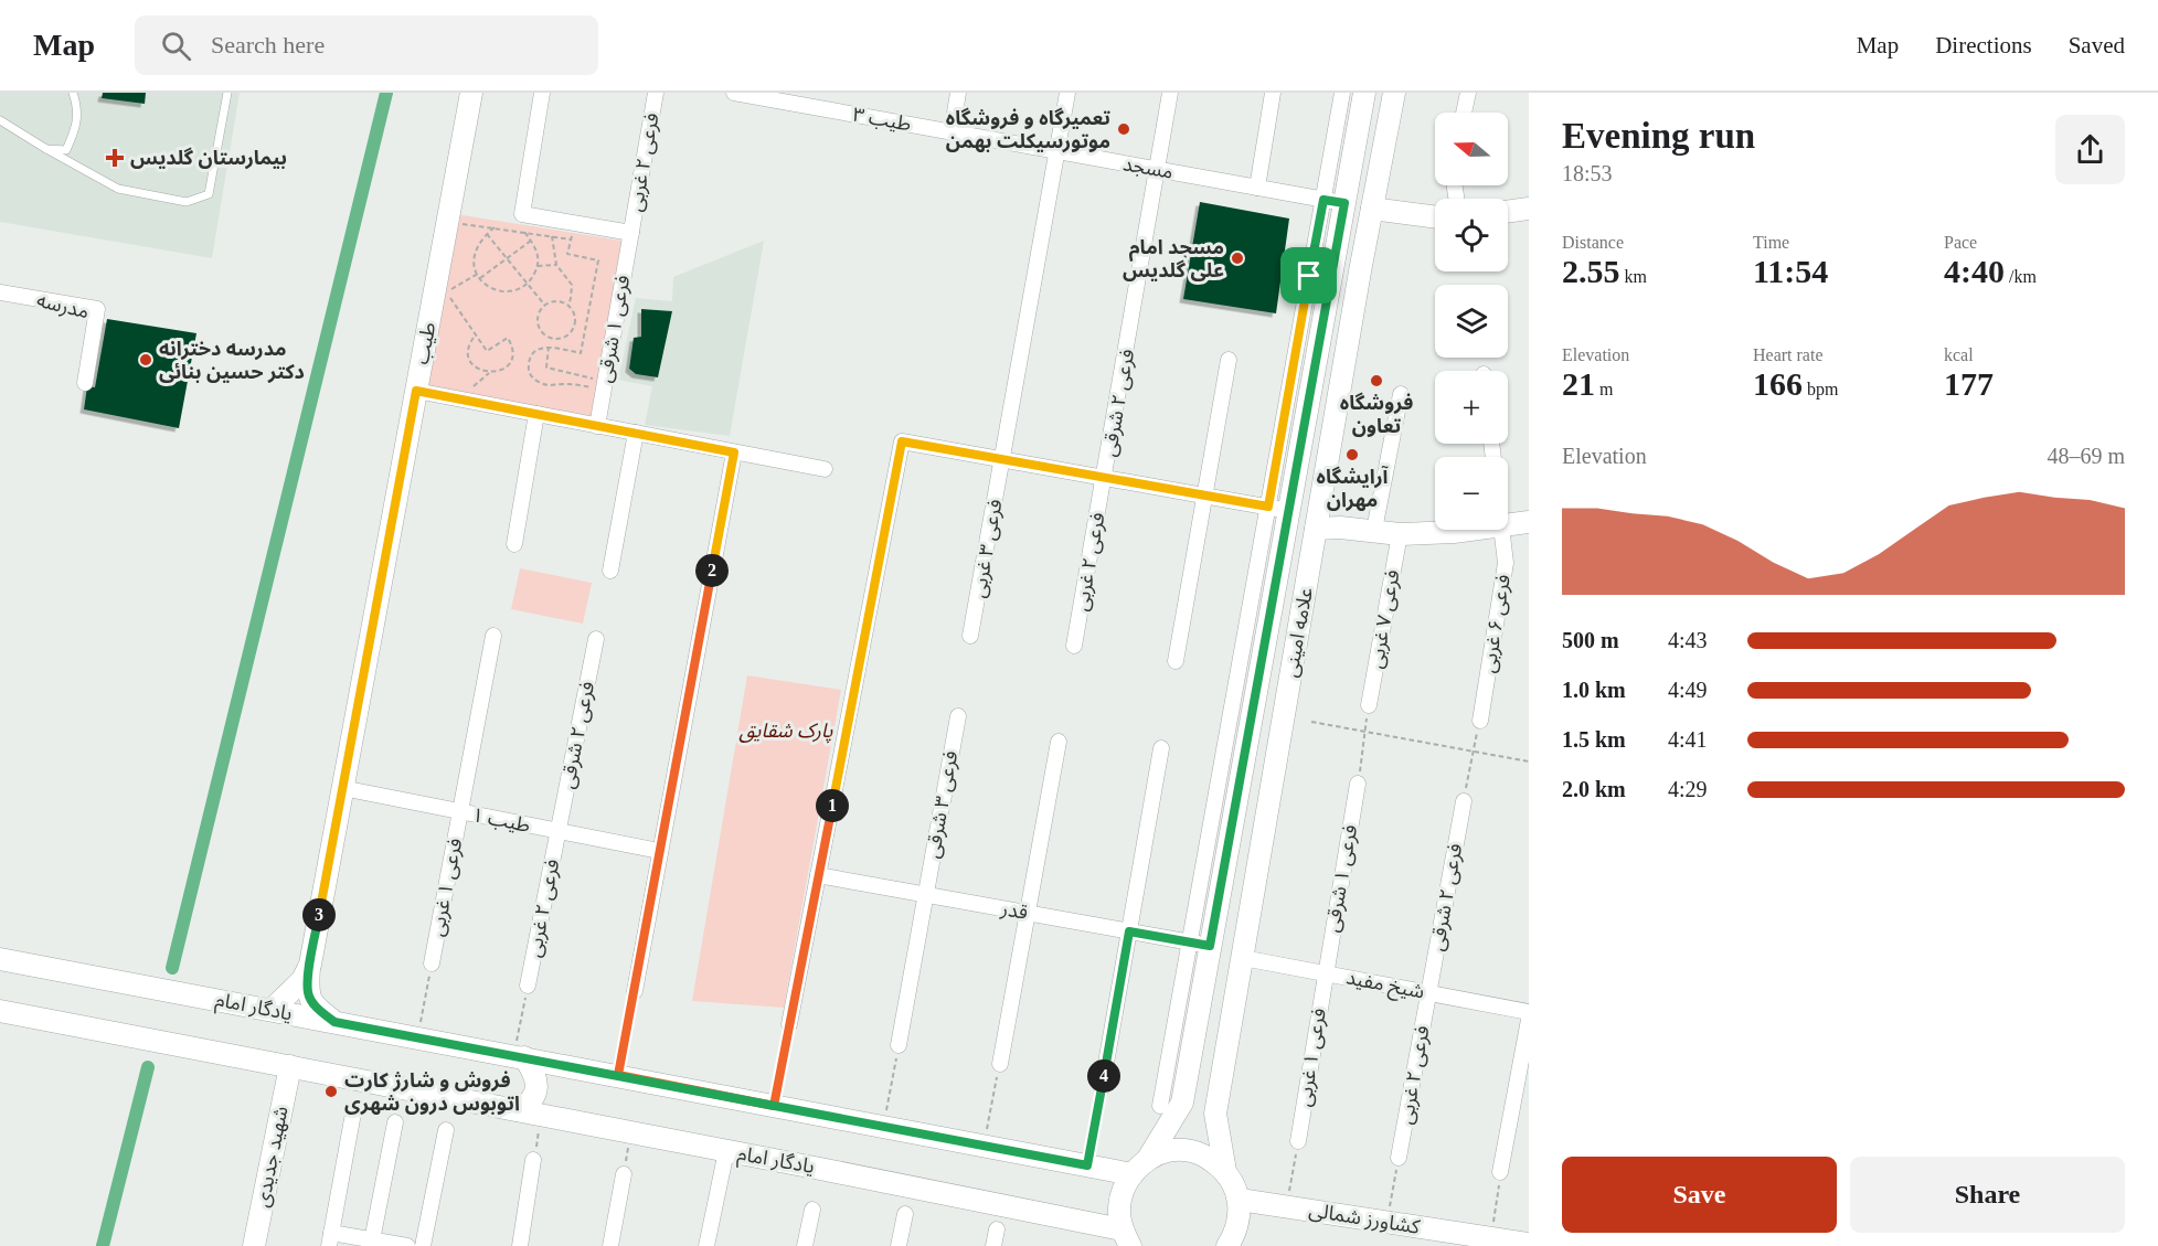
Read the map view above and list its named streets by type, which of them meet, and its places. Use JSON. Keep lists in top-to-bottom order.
{
  "streets": {
    "main road": [
      "طیب",
      "علامه امینی",
      "یادگار امام",
      "شهید جدیدی",
      "کشاورز شمالی"
    ],
    "street": [
      "طیب ۳",
      "فرعی ۲ غربی",
      "مسجد",
      "مدرسه",
      "فرعی ۱ شرقی",
      "فرعی ۲ شرقی",
      "فرعی ۳ غربی",
      "فرعی ۷ غربی",
      "فرعی ۶ غربی",
      "فرعی ۳ شرقی",
      "طیب ۱",
      "فرعی ۱ غربی",
      "قدر",
      "شیخ مفید"
    ]
  },
  "crossings": [
    ["طیب ۳", "مسجد"],
    ["فرعی ۲ غربی", "فرعی ۱ شرقی"],
    ["فرعی ۲ غربی", "فرعی ۲ شرقی"],
    ["فرعی ۲ غربی", "طیب ۱"],
    ["فرعی ۲ غربی", "شیخ مفید"],
    ["مسجد", "فرعی ۲ شرقی"],
    ["مسجد", "علامه امینی"],
    ["فرعی ۱ شرقی", "فرعی ۱ غربی"],
    ["فرعی ۱ شرقی", "شیخ مفید"],
    ["طیب", "طیب ۱"],
    ["طیب", "یادگار امام"],
    ["فرعی ۲ شرقی", "طیب ۱"],
    ["فرعی ۲ شرقی", "شیخ مفید"],
    ["علامه امینی", "قدر"],
    ["علامه امینی", "شیخ مفید"],
    ["علامه امینی", "یادگار امام"],
    ["فرعی ۳ شرقی", "قدر"],
    ["طیب ۱", "فرعی ۱ غربی"],
    ["فرعی ۱ غربی", "شیخ مفید"],
    ["یادگار امام", "شهید جدیدی"]
  ],
  "parks": ["پارک شقایق"],
  "places": {
    "other": [
      "تعمیرگاه و فروشگاه موتورسیکلت بهمن",
      "مسجد امام علی گلدیس",
      "مدرسه دخترانه دکتر حسین بنائی",
      "فروشگاه تعاون",
      "آرایشگاه مهران",
      "فروش و شارژ کارت اتوبوس درون شهری"
    ],
    "health": ["بیمارستان گلدیس"]
  },
  "north": "left",
  "page": {
    "header": "Map",
    "search": "Search here",
    "nav": ["Map", "Directions", "Saved"],
    "heading": ["Evening run", "18:53"],
    "map_buttons": ["+", "−"],
    "stats": [
      ["Distance", "2.55 km"],
      ["Time", "11:54"],
      ["Pace", "4:40 /km"],
      ["Elevation", "21 m"],
      ["Heart rate", "166 bpm"],
      ["kcal", "177"]
    ],
    "chart": ["Elevation", "48–69 m"],
    "pins": [
      "2",
      "1",
      "3",
      "4"
    ],
    "list": [
      {
        "name": "500 m",
        "note": "4:43"
      },
      {
        "name": "1.0 km",
        "note": "4:49"
      },
      {
        "name": "1.5 km",
        "note": "4:41"
      },
      {
        "name": "2.0 km",
        "note": "4:29"
      }
    ],
    "buttons": ["Save", "Share"]
  }
}
